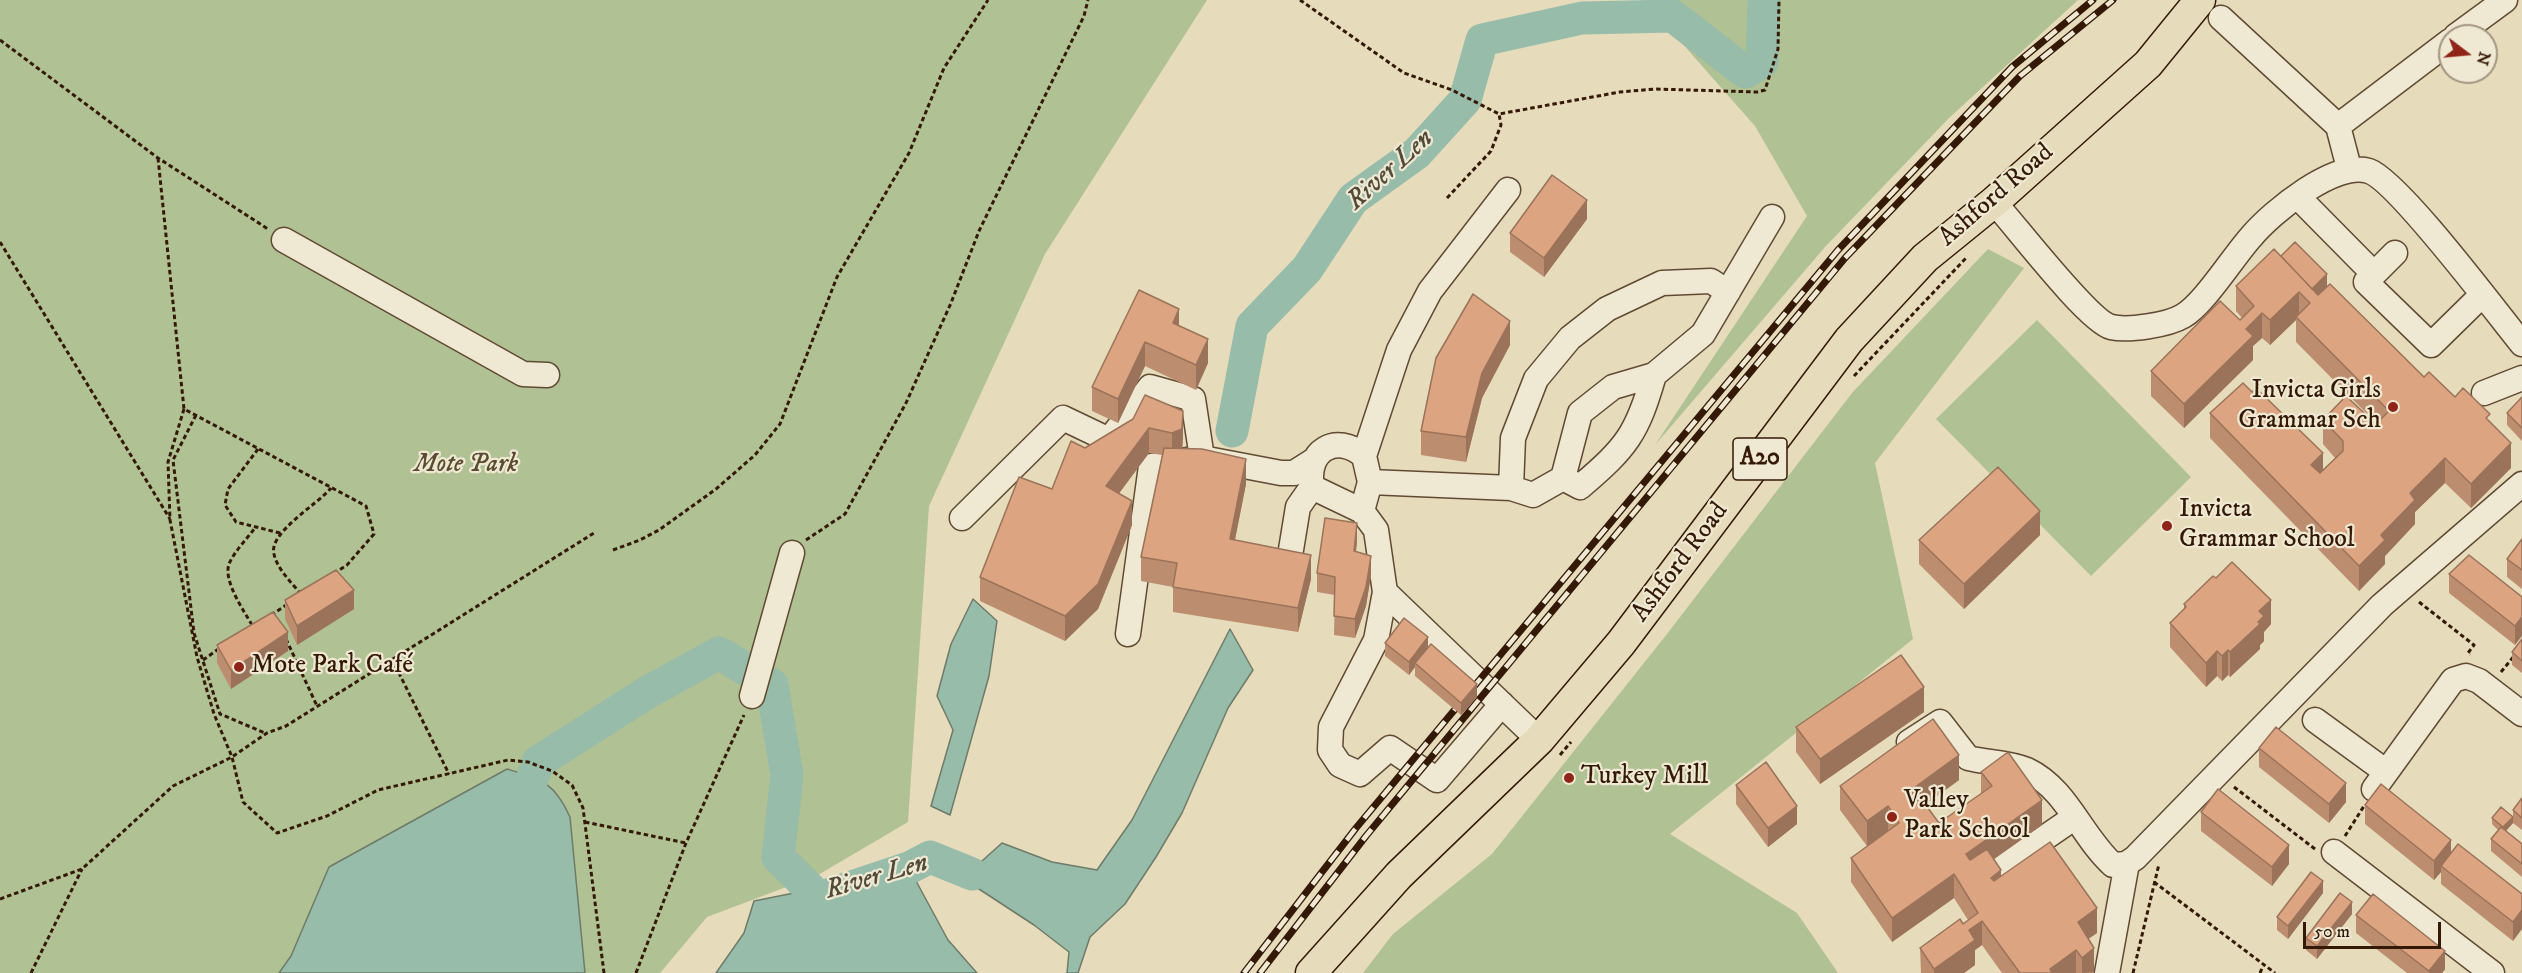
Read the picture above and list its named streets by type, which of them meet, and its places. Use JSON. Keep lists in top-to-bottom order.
{
  "streets": {
    "main road": ["Ashford Road", "A20"]
  },
  "water": ["River Len"],
  "parks": ["Mote Park"],
  "places": [
    "Invicta Girls Grammar Sch",
    "Invicta Grammar School",
    "Mote Park Café",
    "Turkey Mill",
    "Valley Park School"
  ],
  "scale_bar": "50 m",
  "north": "right"
}
